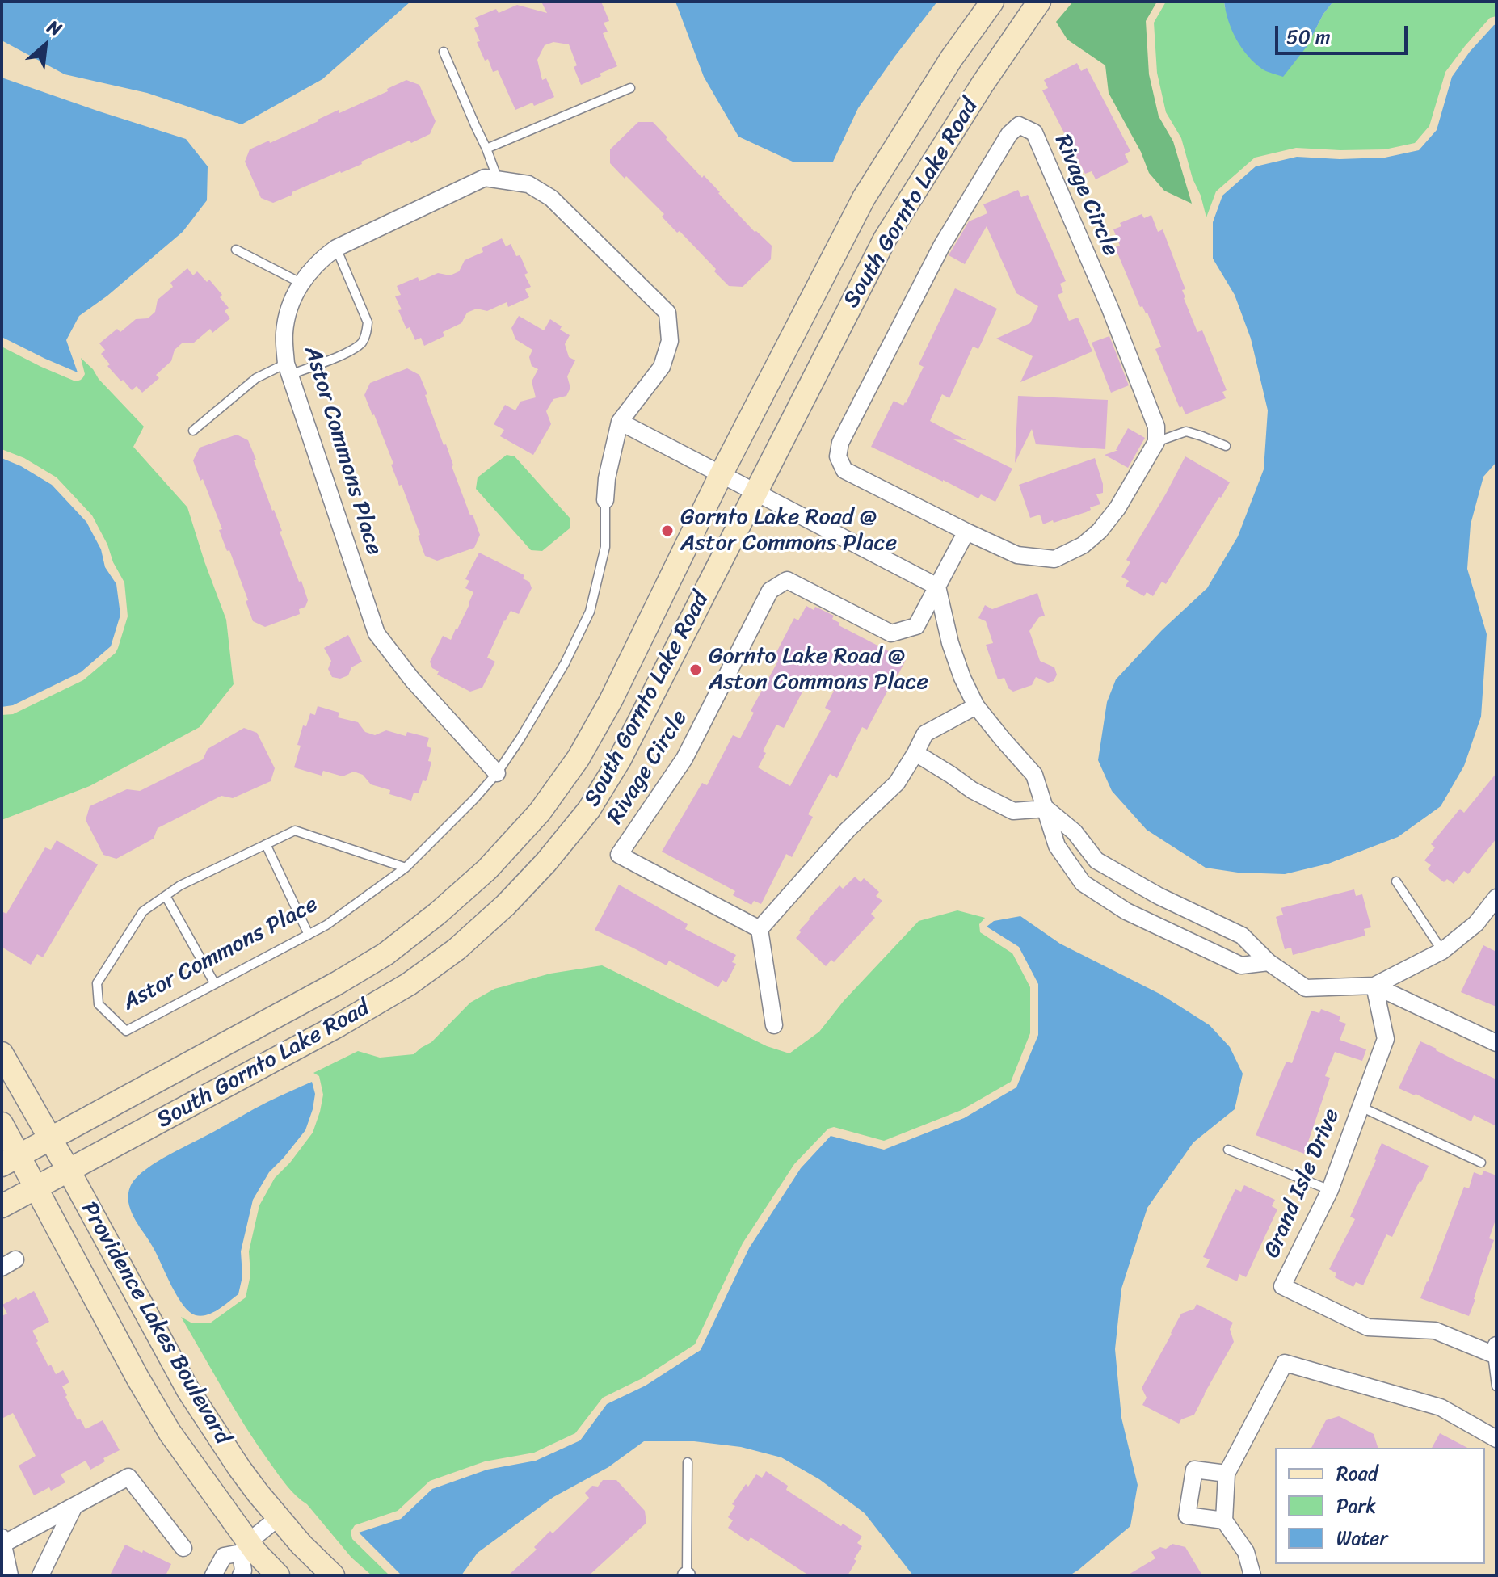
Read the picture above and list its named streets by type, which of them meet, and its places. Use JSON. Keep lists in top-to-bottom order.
{
  "streets": {
    "street": [
      "Rivage Circle",
      "South Gornto Lake Road",
      "Astor Commons Place",
      "Grand Isle Drive",
      "Providence Lakes Boulevard"
    ]
  },
  "crossings": [
    ["South Gornto Lake Road", "Providence Lakes Boulevard"]
  ],
  "places": ["Gornto Lake Road @ Astor Commons Place", "Gornto Lake Road @ Aston Commons Place"],
  "legend": ["Road", "Park", "Water"],
  "scale_bar": "50 m",
  "north": "top right"
}
